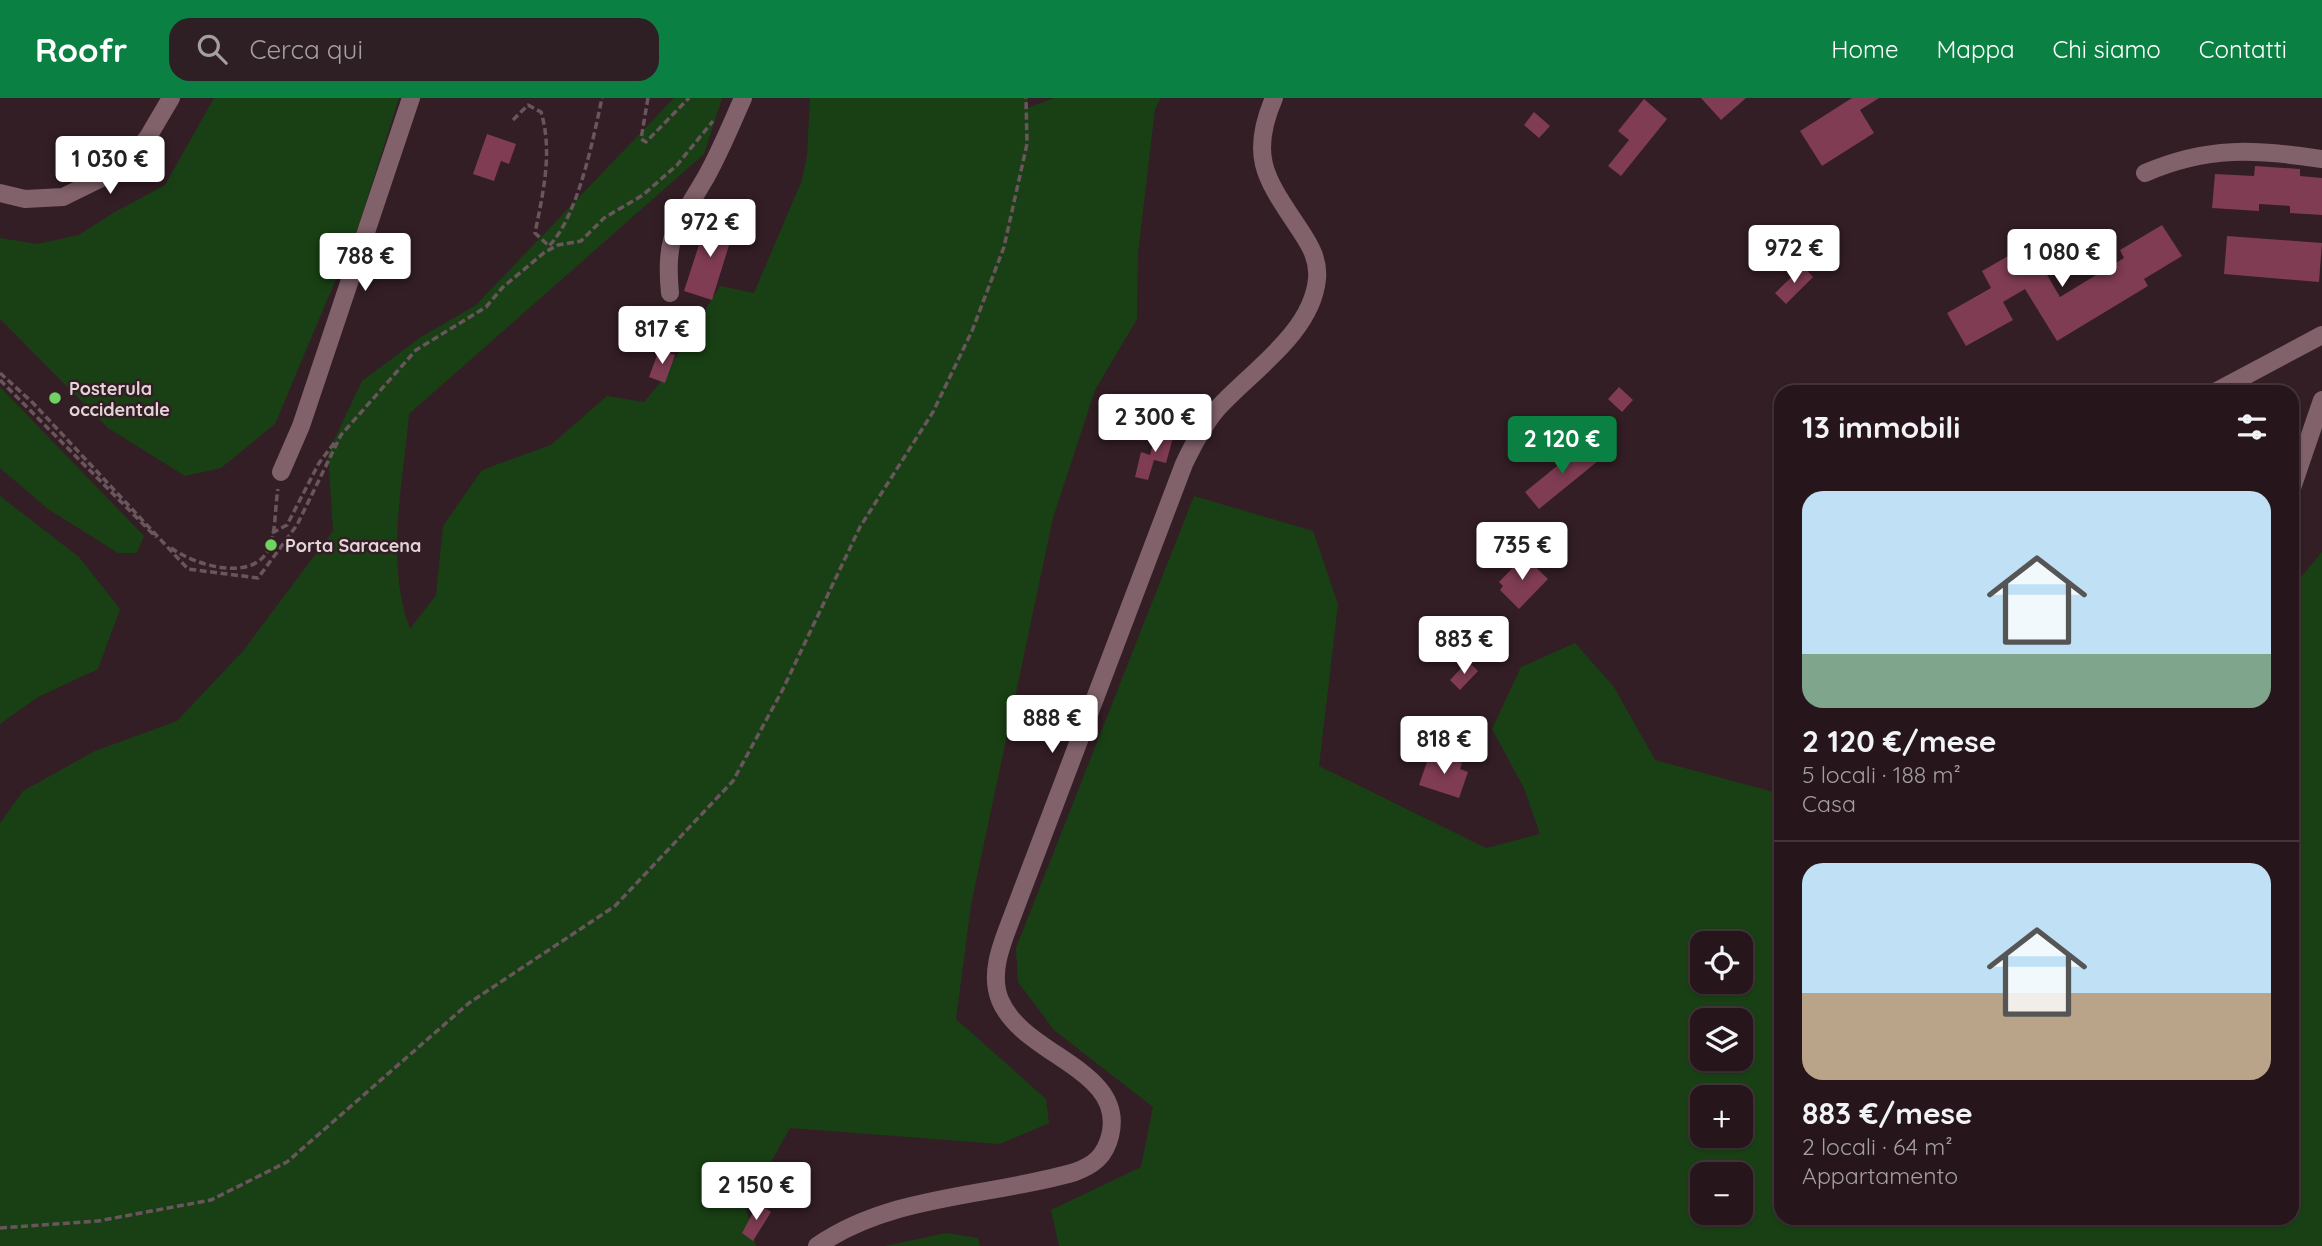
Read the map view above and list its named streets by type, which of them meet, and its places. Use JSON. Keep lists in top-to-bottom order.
{
  "places": ["Posterula occidentale", "Porta Saracena"],
  "page": {
    "header": "Roofr",
    "search": "Cerca qui",
    "nav": [
      "Home",
      "Mappa",
      "Chi siamo",
      "Contatti"
    ],
    "price": [
      "1 030 €",
      "972 €",
      "972 €",
      "1 080 €",
      "788 €",
      "817 €",
      "2 300 €",
      "2 120 €",
      "735 €",
      "883 €",
      "888 €",
      "818 €",
      "2 150 €"
    ],
    "heading": "13 immobili",
    "list": [
      {
        "name": "2 120 €/mese",
        "note": "5 locali · 188 m² · Casa"
      },
      {
        "name": "883 €/mese",
        "note": "2 locali · 64 m² · Appartamento"
      }
    ],
    "map_buttons": ["+", "−"]
  }
}
